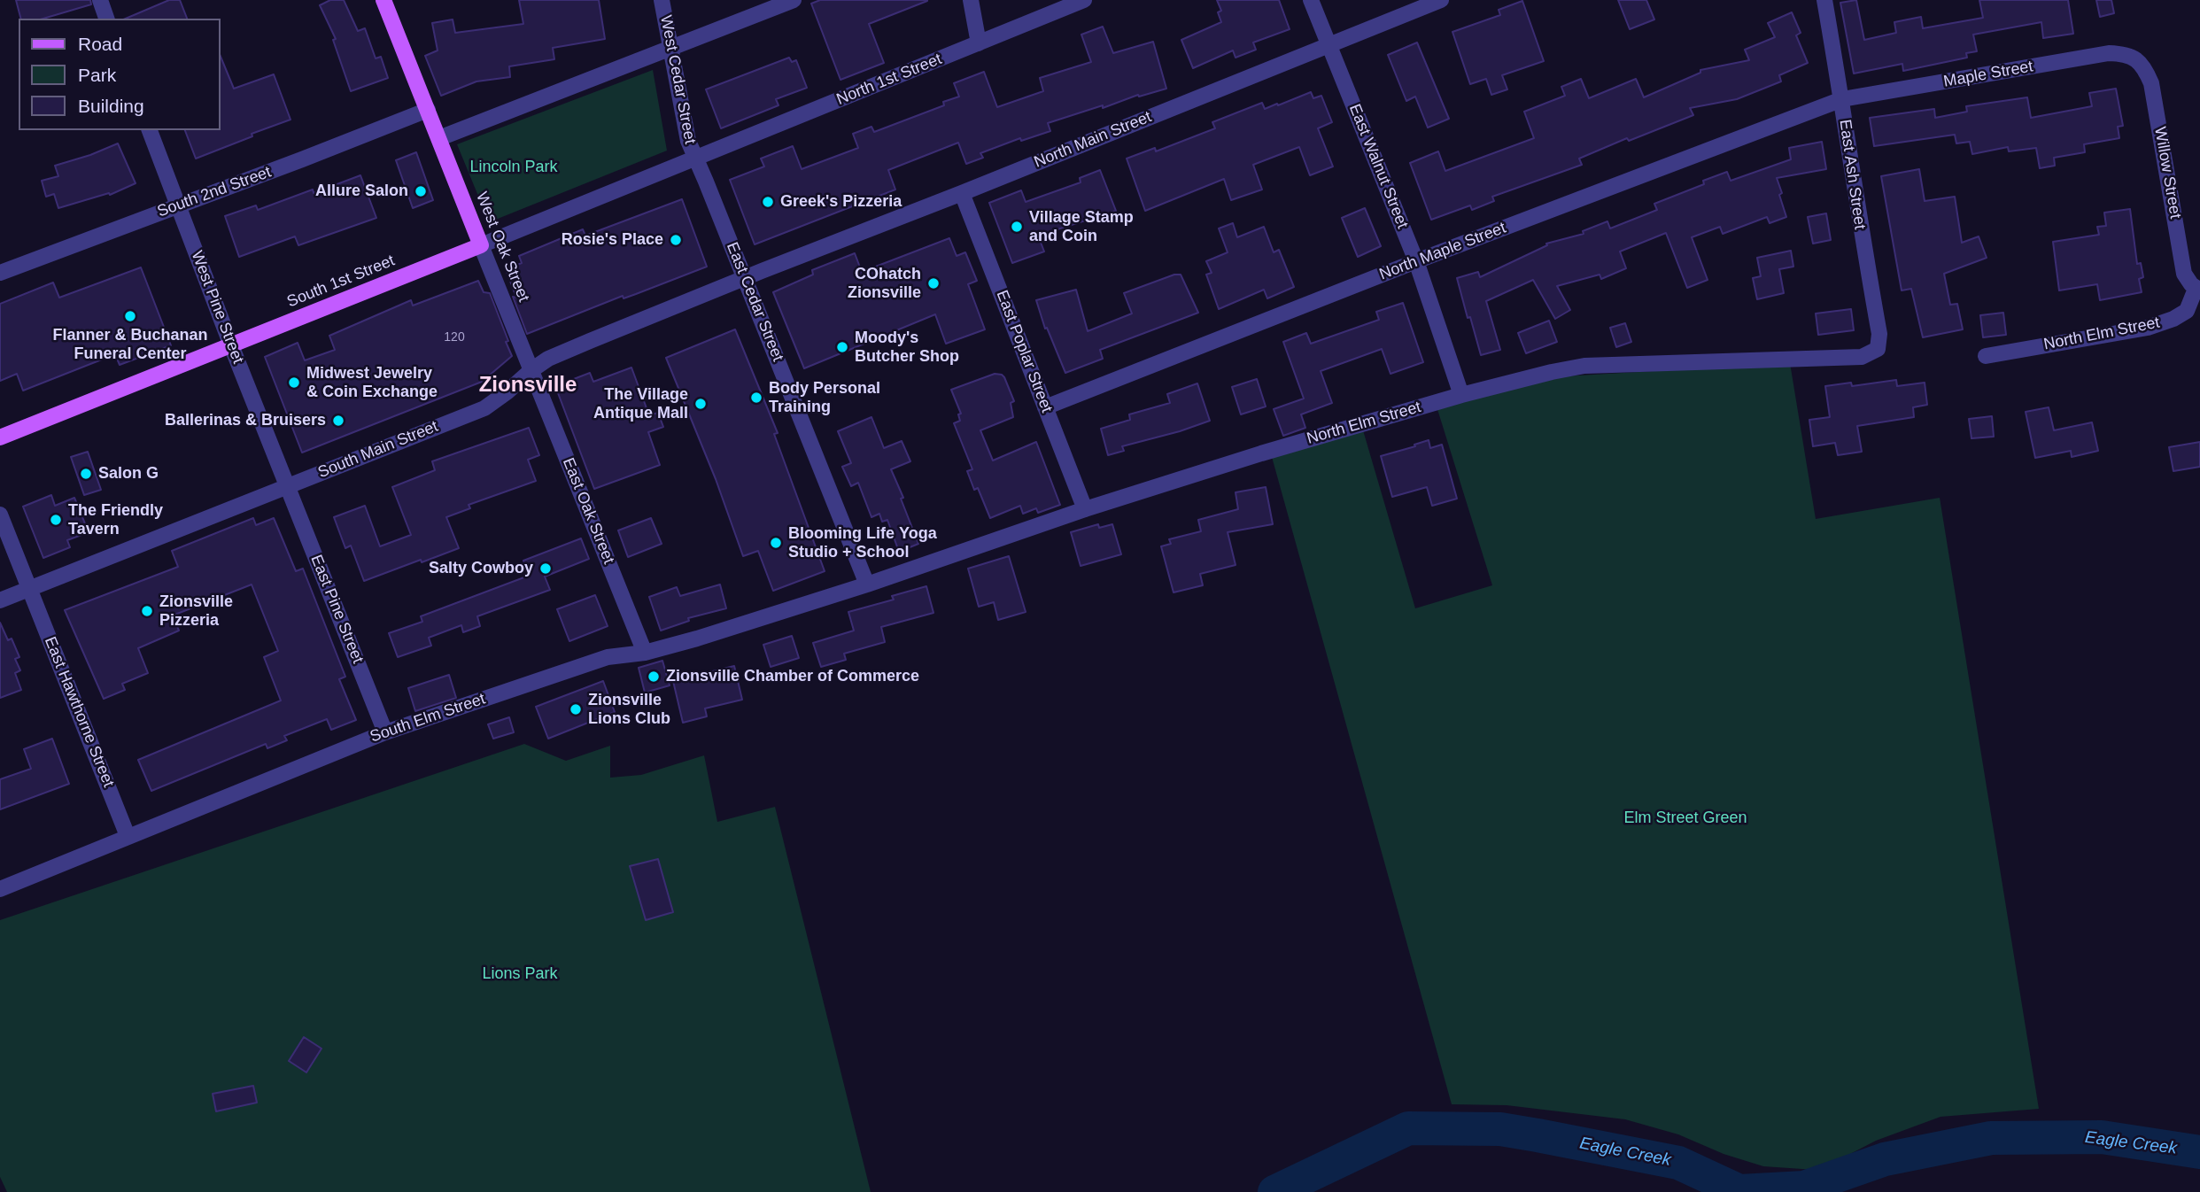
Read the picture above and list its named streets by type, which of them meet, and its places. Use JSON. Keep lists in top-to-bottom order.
{
  "streets": {
    "main road": ["West Oak Street", "South 1st Street"],
    "street": [
      "Maple Street",
      "West Cedar Street",
      "North 1st Street",
      "North Main Street",
      "East Walnut Street",
      "Willow Street",
      "East Ash Street",
      "South 2nd Street",
      "North Maple Street",
      "East Cedar Street",
      "West Pine Street",
      "North Elm Street",
      "East Poplar Street",
      "South Main Street",
      "East Oak Street",
      "East Pine Street",
      "East Hawthorne Street",
      "South Elm Street"
    ]
  },
  "crossings": [
    ["Maple Street", "Willow Street"],
    ["Maple Street", "East Ash Street"],
    ["Maple Street", "North Maple Street"],
    ["West Cedar Street", "North 1st Street"],
    ["West Cedar Street", "South 1st Street"],
    ["West Cedar Street", "East Cedar Street"],
    ["North 1st Street", "South 1st Street"],
    ["North 1st Street", "East Cedar Street"],
    ["North Main Street", "East Walnut Street"],
    ["North Main Street", "East Cedar Street"],
    ["North Main Street", "East Poplar Street"],
    ["North Main Street", "South Main Street"],
    ["East Walnut Street", "North Maple Street"],
    ["East Walnut Street", "North Elm Street"],
    ["Willow Street", "North Elm Street"],
    ["East Ash Street", "North Maple Street"],
    ["East Ash Street", "North Elm Street"],
    ["South 2nd Street", "West Oak Street"],
    ["South 2nd Street", "West Pine Street"],
    ["West Oak Street", "South 1st Street"],
    ["West Oak Street", "South Main Street"],
    ["West Oak Street", "East Oak Street"],
    ["North Maple Street", "East Poplar Street"],
    ["South 1st Street", "East Cedar Street"],
    ["South 1st Street", "West Pine Street"],
    ["East Cedar Street", "North Elm Street"],
    ["East Cedar Street", "South Main Street"],
    ["East Cedar Street", "South Elm Street"],
    ["West Pine Street", "South Main Street"],
    ["West Pine Street", "East Pine Street"],
    ["North Elm Street", "East Poplar Street"],
    ["North Elm Street", "South Elm Street"],
    ["South Main Street", "East Oak Street"],
    ["South Main Street", "East Pine Street"],
    ["South Main Street", "East Hawthorne Street"],
    ["East Oak Street", "South Elm Street"],
    ["East Pine Street", "South Elm Street"],
    ["East Hawthorne Street", "South Elm Street"]
  ],
  "districts": ["Zionsville"],
  "water": ["Eagle Creek"],
  "parks": ["Lincoln Park", "Elm Street Green", "Lions Park"],
  "places": [
    "Allure Salon",
    "Greek's Pizzeria",
    "Village Stamp and Coin",
    "Rosie's Place",
    "COhatch Zionsville",
    "Flanner & Buchanan Funeral Center",
    "Moody's Butcher Shop",
    "Midwest Jewelry & Coin Exchange",
    "Body Personal Training",
    "The Village Antique Mall",
    "Ballerinas & Bruisers",
    "Salon G",
    "The Friendly Tavern",
    "Blooming Life Yoga Studio + School",
    "Salty Cowboy",
    "Zionsville Pizzeria",
    "Zionsville Chamber of Commerce",
    "Zionsville Lions Club"
  ],
  "house_numbers": ["120"],
  "legend": ["Road", "Park", "Building"]
}
